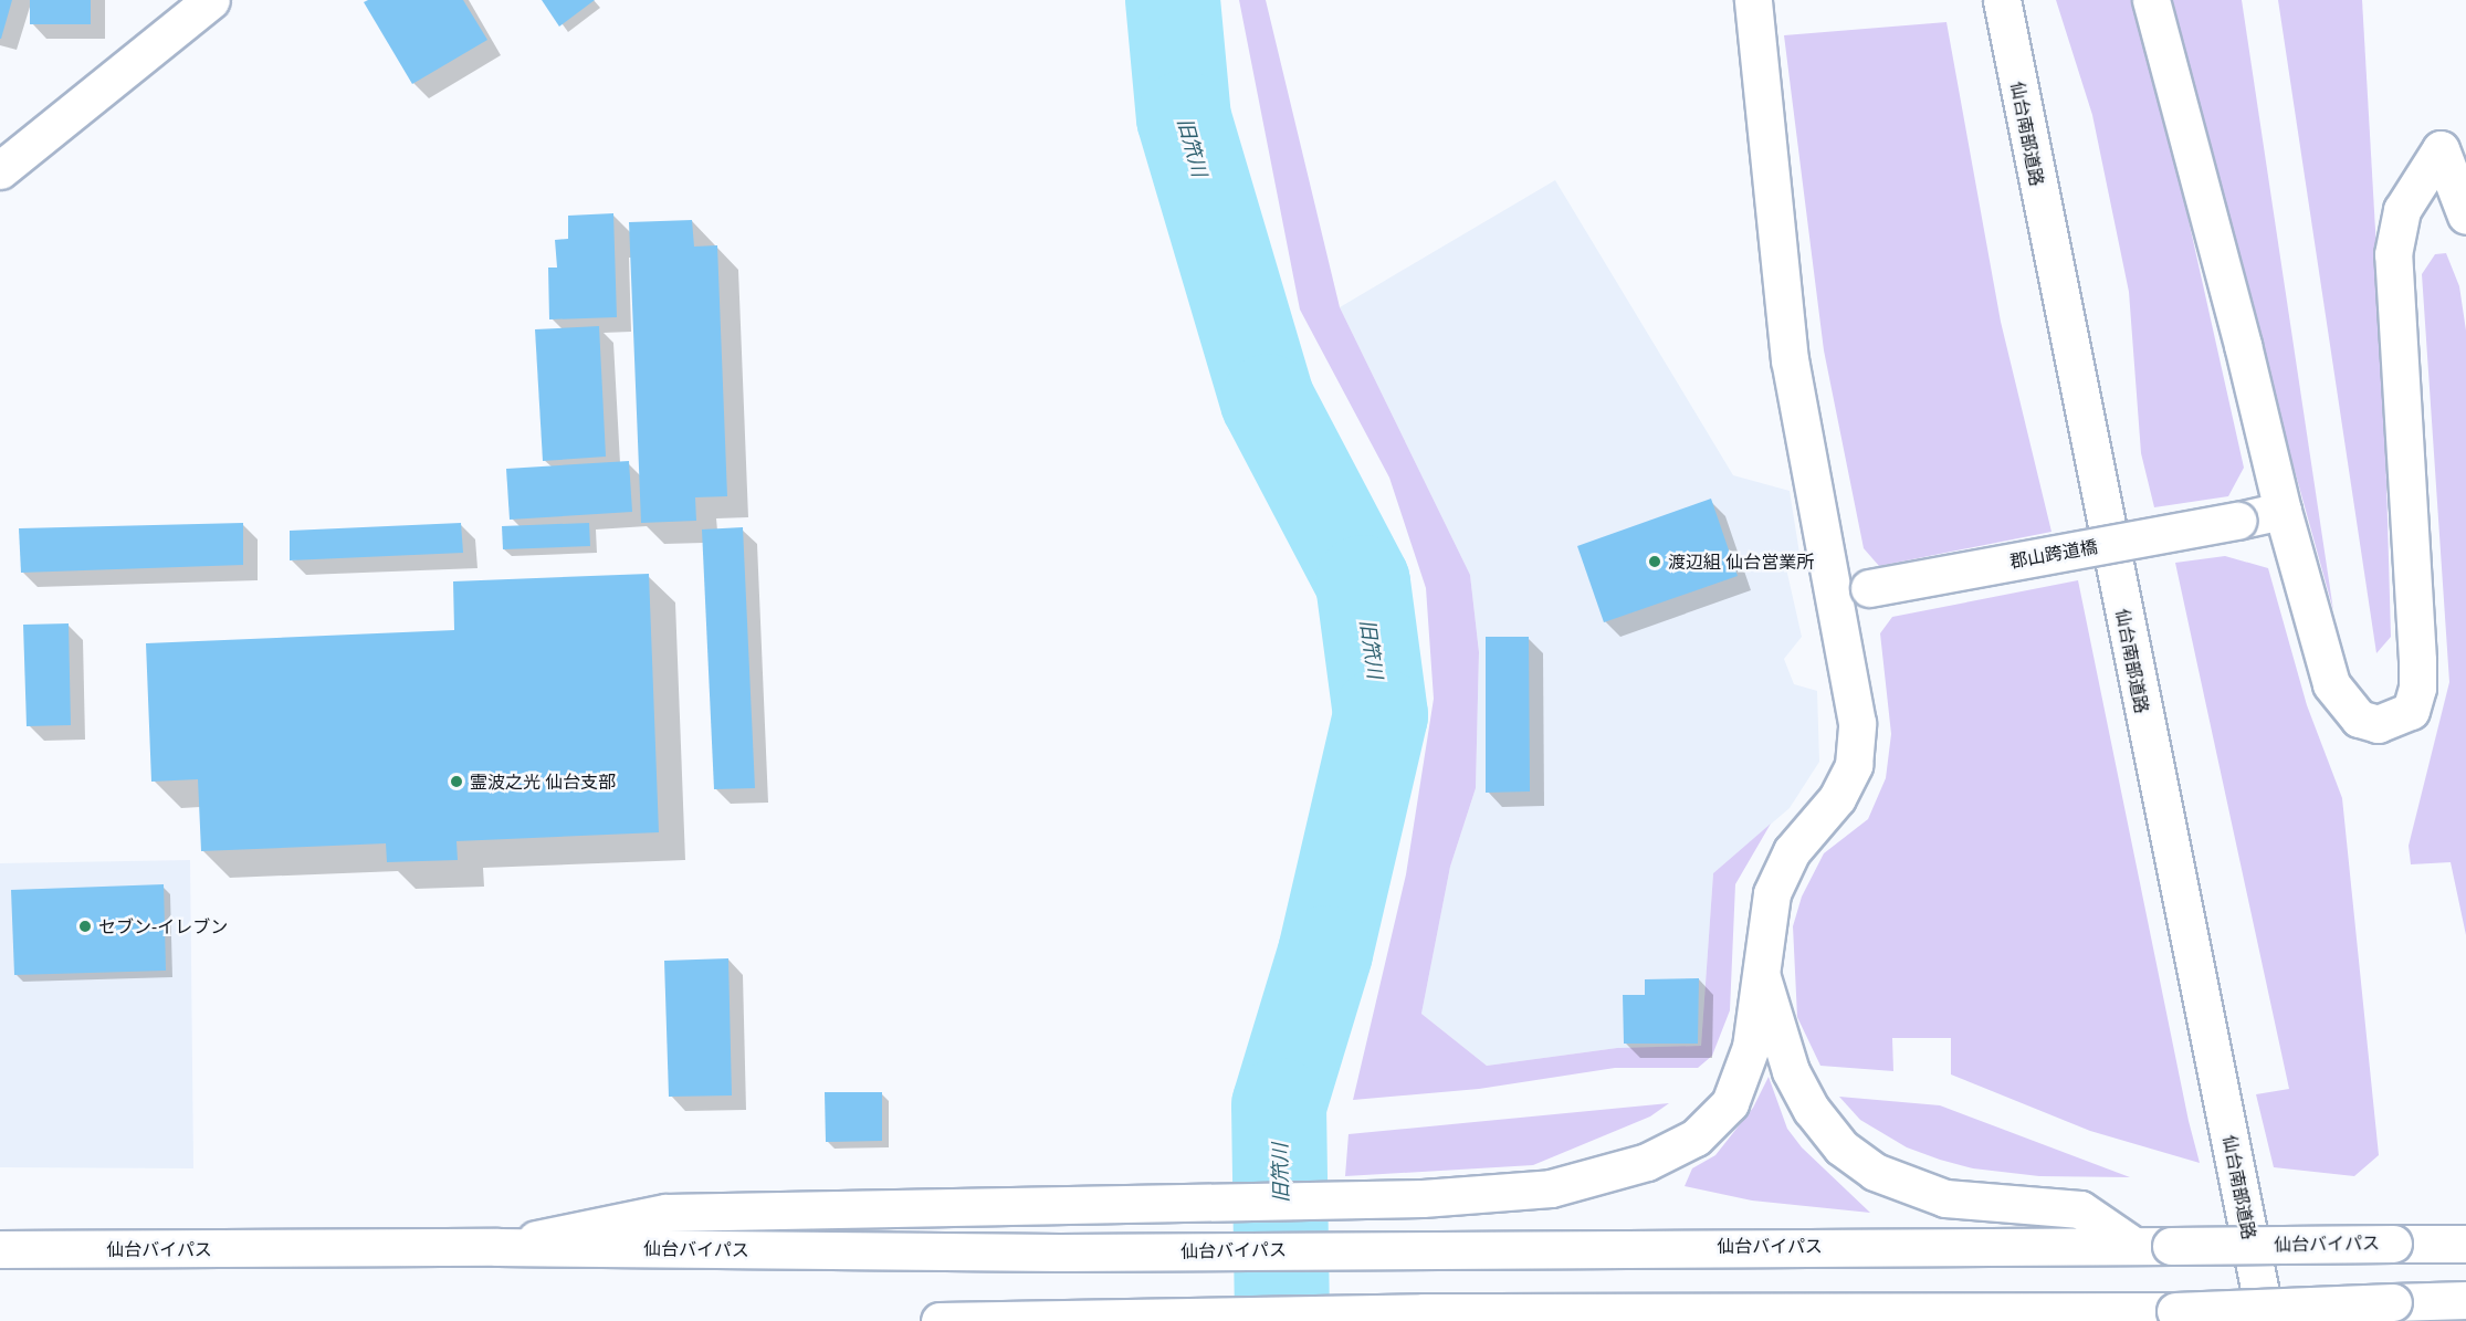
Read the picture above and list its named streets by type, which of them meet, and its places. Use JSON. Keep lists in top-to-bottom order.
{
  "streets": {
    "main road": ["仙台南部道路", "郡山跨道橋", "仙台バイパス"]
  },
  "water": ["旧笊川"],
  "places": ["渡辺組 仙台営業所", "霊波之光 仙台支部", "セブン-イレブン"]
}
